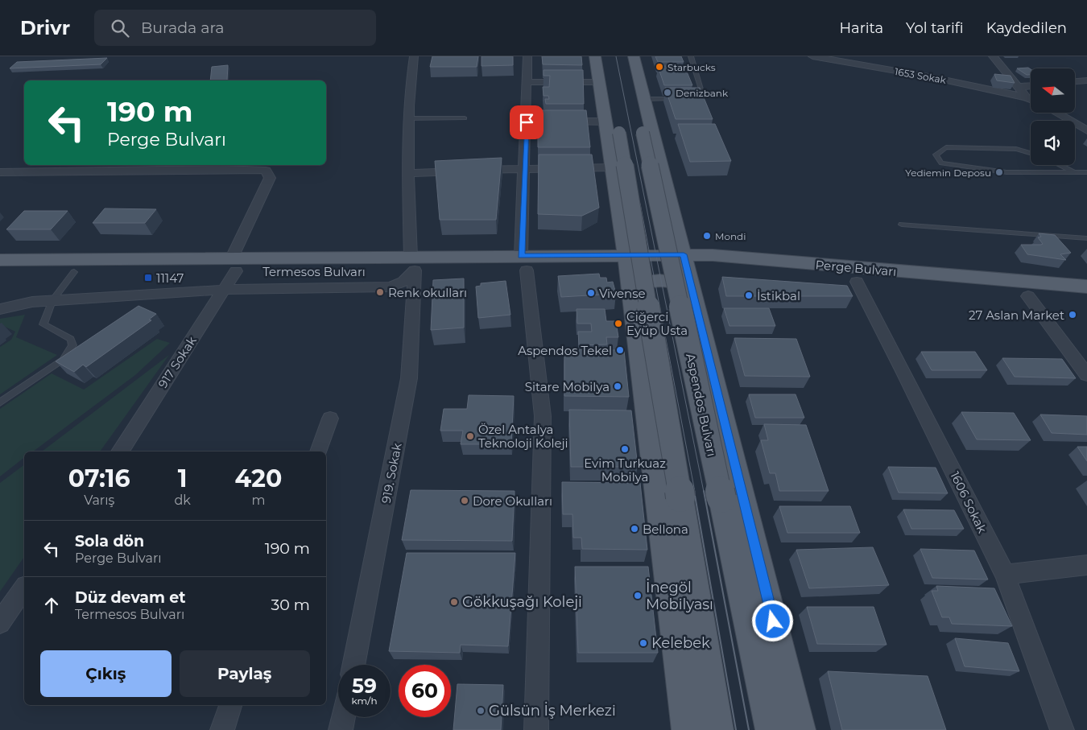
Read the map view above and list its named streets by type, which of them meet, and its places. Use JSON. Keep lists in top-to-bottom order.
{
  "streets": {
    "main road": ["Perge Bulvarı", "Termesos Bulvarı", "Aspendos Bulvarı"],
    "street": [
      "1653 Sokak",
      "917 Sokak",
      "919. Sokak",
      "1606 Sokak"
    ]
  },
  "crossings": [
    ["Perge Bulvarı", "Termesos Bulvarı"],
    ["Perge Bulvarı", "1606 Sokak"],
    ["Termesos Bulvarı", "917 Sokak"],
    ["Termesos Bulvarı", "919. Sokak"]
  ],
  "places": {
    "other": [
      "Starbucks",
      "Denizbank",
      "Yediemin Deposu",
      "Mondi",
      "Renk okulları",
      "Vivense",
      "İstikbal",
      "27 Aslan Market",
      "Ciğerci Eyüp Usta",
      "Aspendos Tekel",
      "Sitare Mobilya",
      "Özel Antalya Teknoloji Koleji",
      "Evim Turkuaz Mobilya",
      "Dore Okulları",
      "Bellona",
      "İnegöl Mobilyası",
      "Gökkuşağı Koleji",
      "Kelebek",
      "Gülsün İş Merkezi"
    ],
    "transit": ["11147"]
  },
  "north": "left",
  "page": {
    "header": "Drivr",
    "search": "Burada ara",
    "nav": ["Harita", "Yol tarifi", "Kaydedilen"],
    "turn": ["190 m", "Perge Bulvarı"],
    "eta": [
      "07:16",
      "Varış",
      "1",
      "dk",
      "420",
      "m"
    ],
    "list": [
      {
        "name": "Sola dön",
        "note": "Perge Bulvarı",
        "value": "190 m"
      },
      {
        "name": "Düz devam et",
        "note": "Termesos Bulvarı",
        "value": "30 m"
      }
    ],
    "buttons": ["Çıkış", "Paylaş"],
    "speed": "59 km/h",
    "limit": "60"
  }
}
